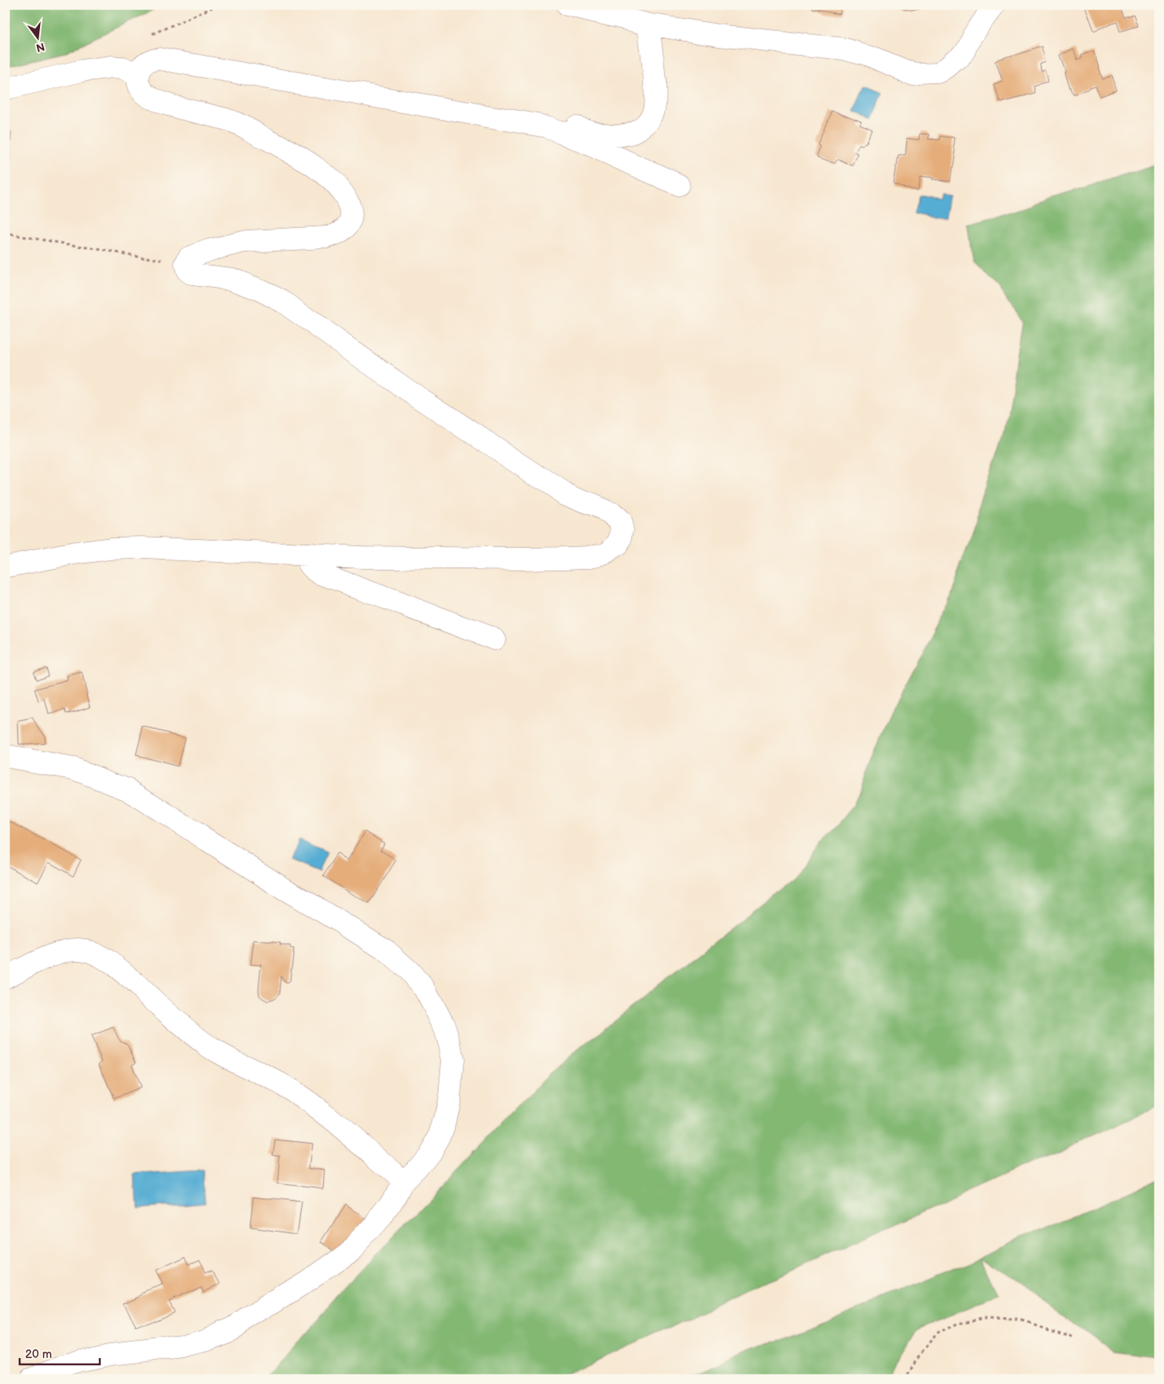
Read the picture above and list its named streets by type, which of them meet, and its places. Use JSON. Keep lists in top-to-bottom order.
{
  "scale_bar": "20 m",
  "north": "bottom"
}
